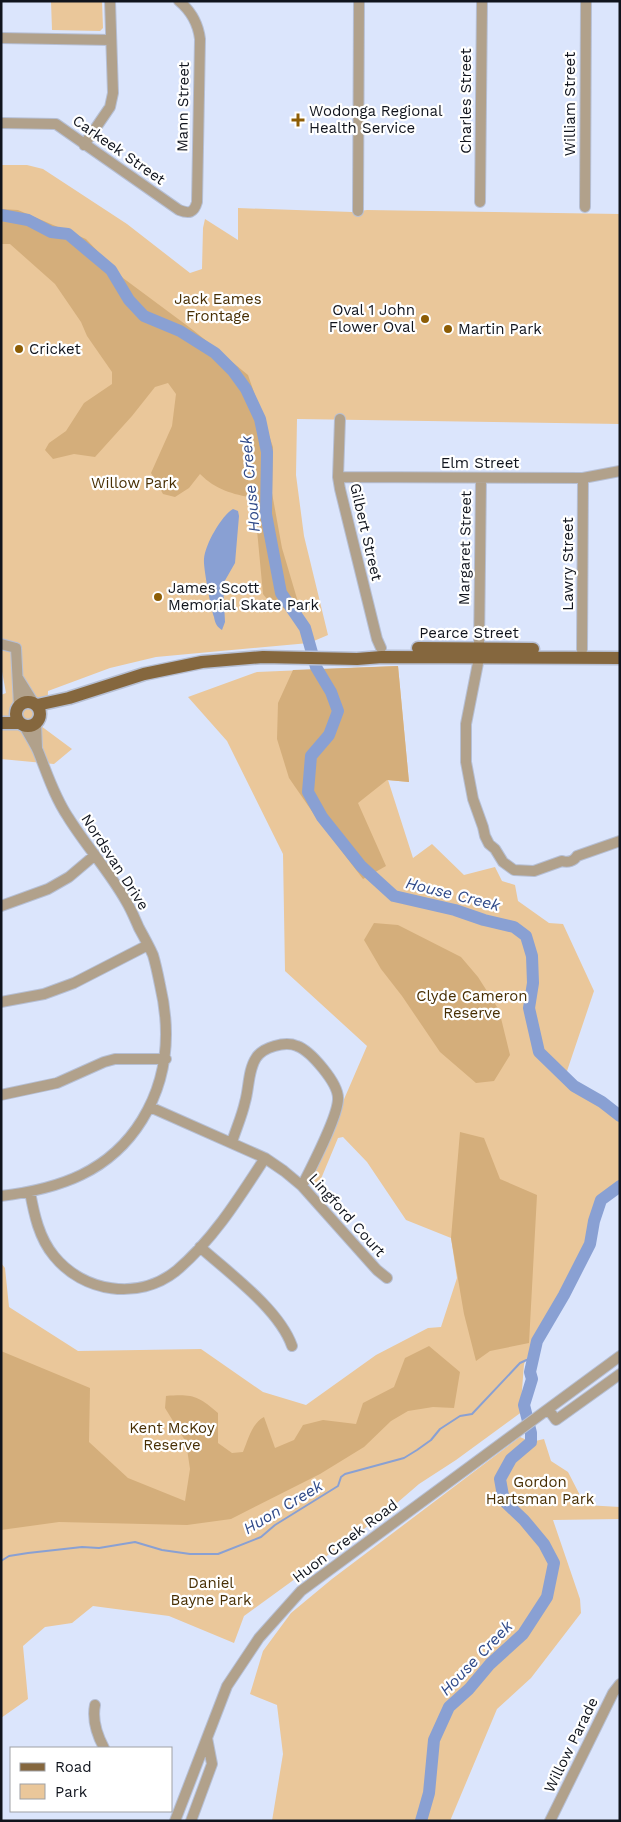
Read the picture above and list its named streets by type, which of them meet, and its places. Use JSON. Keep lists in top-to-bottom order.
{
  "streets": {
    "main road": ["Pearce Street"],
    "street": [
      "Charles Street",
      "William Street",
      "Mann Street",
      "Carkeek Street",
      "Elm Street",
      "Gilbert Street",
      "Margaret Street",
      "Lawry Street",
      "Nordsvan Drive",
      "Lingford Court",
      "Huon Creek Road",
      "Willow Parade"
    ]
  },
  "crossings": [
    ["Mann Street", "Carkeek Street"],
    ["Elm Street", "Gilbert Street"],
    ["Elm Street", "Margaret Street"],
    ["Elm Street", "Lawry Street"],
    ["Gilbert Street", "Pearce Street"],
    ["Margaret Street", "Pearce Street"],
    ["Lawry Street", "Pearce Street"],
    ["Pearce Street", "Nordsvan Drive"],
    ["Nordsvan Drive", "Lingford Court"]
  ],
  "water": ["House Creek", "Huon Creek"],
  "parks": [
    "Jack Eames Frontage",
    "Willow Park",
    "Clyde Cameron Reserve",
    "Kent McKoy Reserve",
    "Gordon Hartsman Park",
    "Daniel Bayne Park"
  ],
  "places": {
    "health": ["Wodonga Regional Health Service"],
    "other": [
      "Oval 1 John Flower Oval",
      "Martin Park",
      "Cricket",
      "James Scott Memorial Skate Park"
    ]
  },
  "legend": ["Road", "Park"]
}
